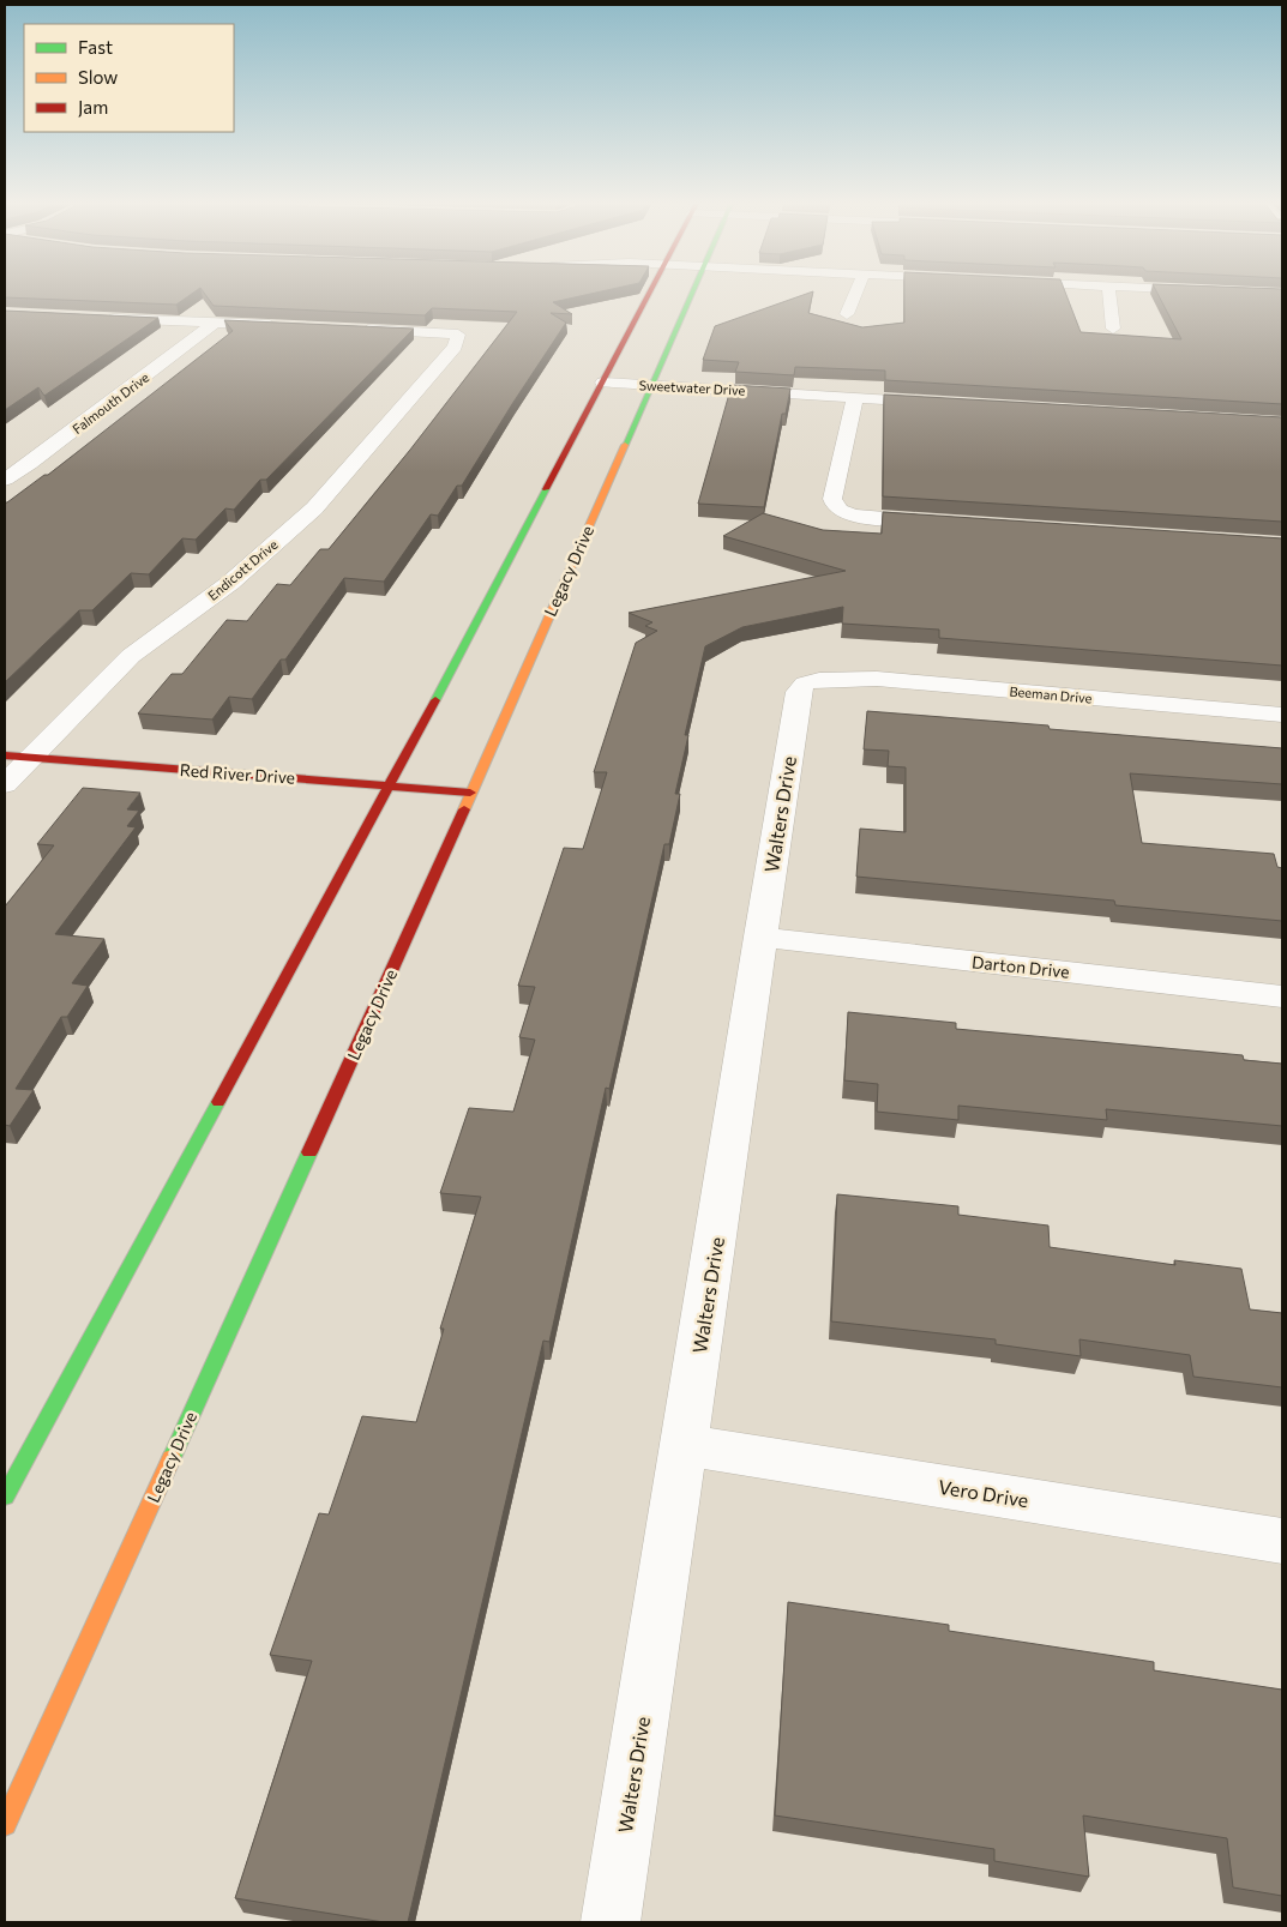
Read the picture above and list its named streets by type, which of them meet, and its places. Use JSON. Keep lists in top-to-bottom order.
{
  "streets": {
    "main road": ["Legacy Drive", "Red River Drive"],
    "street": [
      "Sweetwater Drive",
      "Falmouth Drive",
      "Endicott Drive",
      "Beeman Drive",
      "Walters Drive",
      "Darton Drive",
      "Vero Drive"
    ]
  },
  "crossings": [
    ["Sweetwater Drive", "Legacy Drive"],
    ["Endicott Drive", "Red River Drive"],
    ["Legacy Drive", "Red River Drive"],
    ["Beeman Drive", "Walters Drive"],
    ["Walters Drive", "Darton Drive"],
    ["Walters Drive", "Vero Drive"]
  ],
  "legend": ["Fast", "Slow", "Jam"]
}
